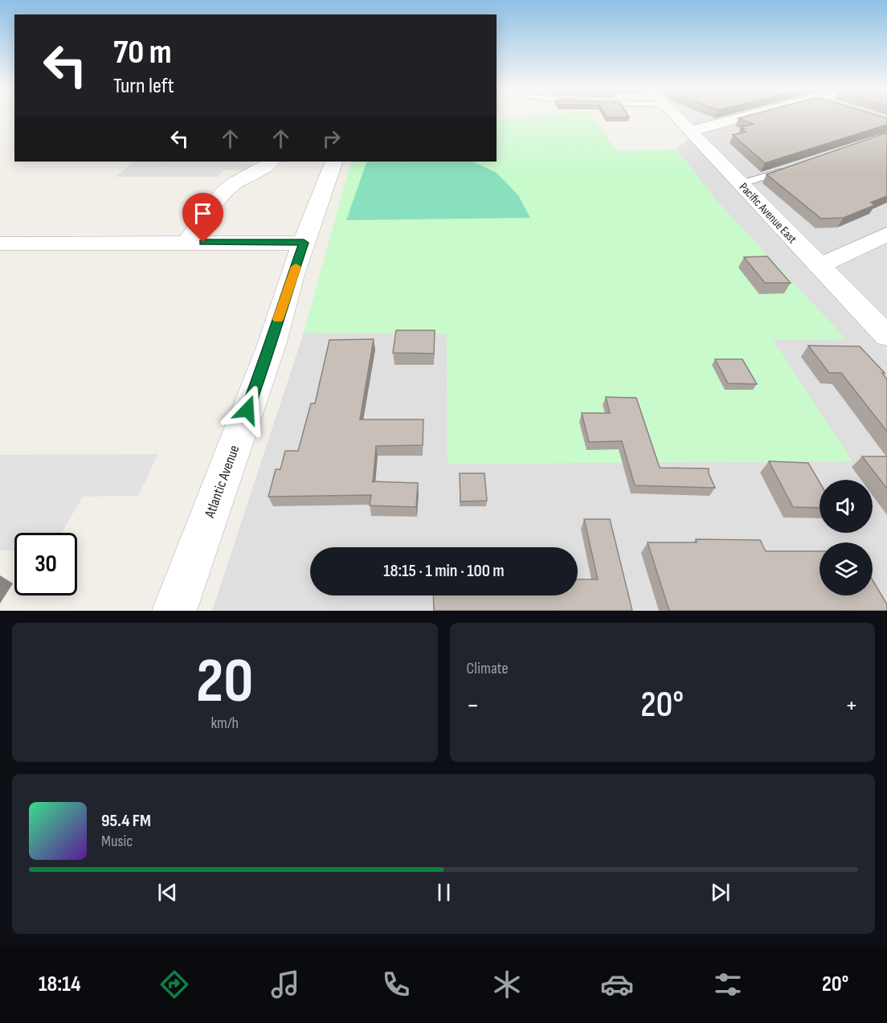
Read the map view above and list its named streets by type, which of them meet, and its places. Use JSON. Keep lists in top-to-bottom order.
{
  "streets": {
    "street": ["Pacific Avenue East", "Atlantic Avenue"]
  },
  "page": {
    "turn": ["70 m", "Turn left"],
    "limit": "30",
    "trip": "18:15 · 1 min · 100 m",
    "tile": [
      ["20", "km/h"],
      "Climate"
    ],
    "heat": ["−", "20°", "+"],
    "song": ["95.4 FM", "Music"],
    "tabs": ["18:14", "20°"]
  }
}
